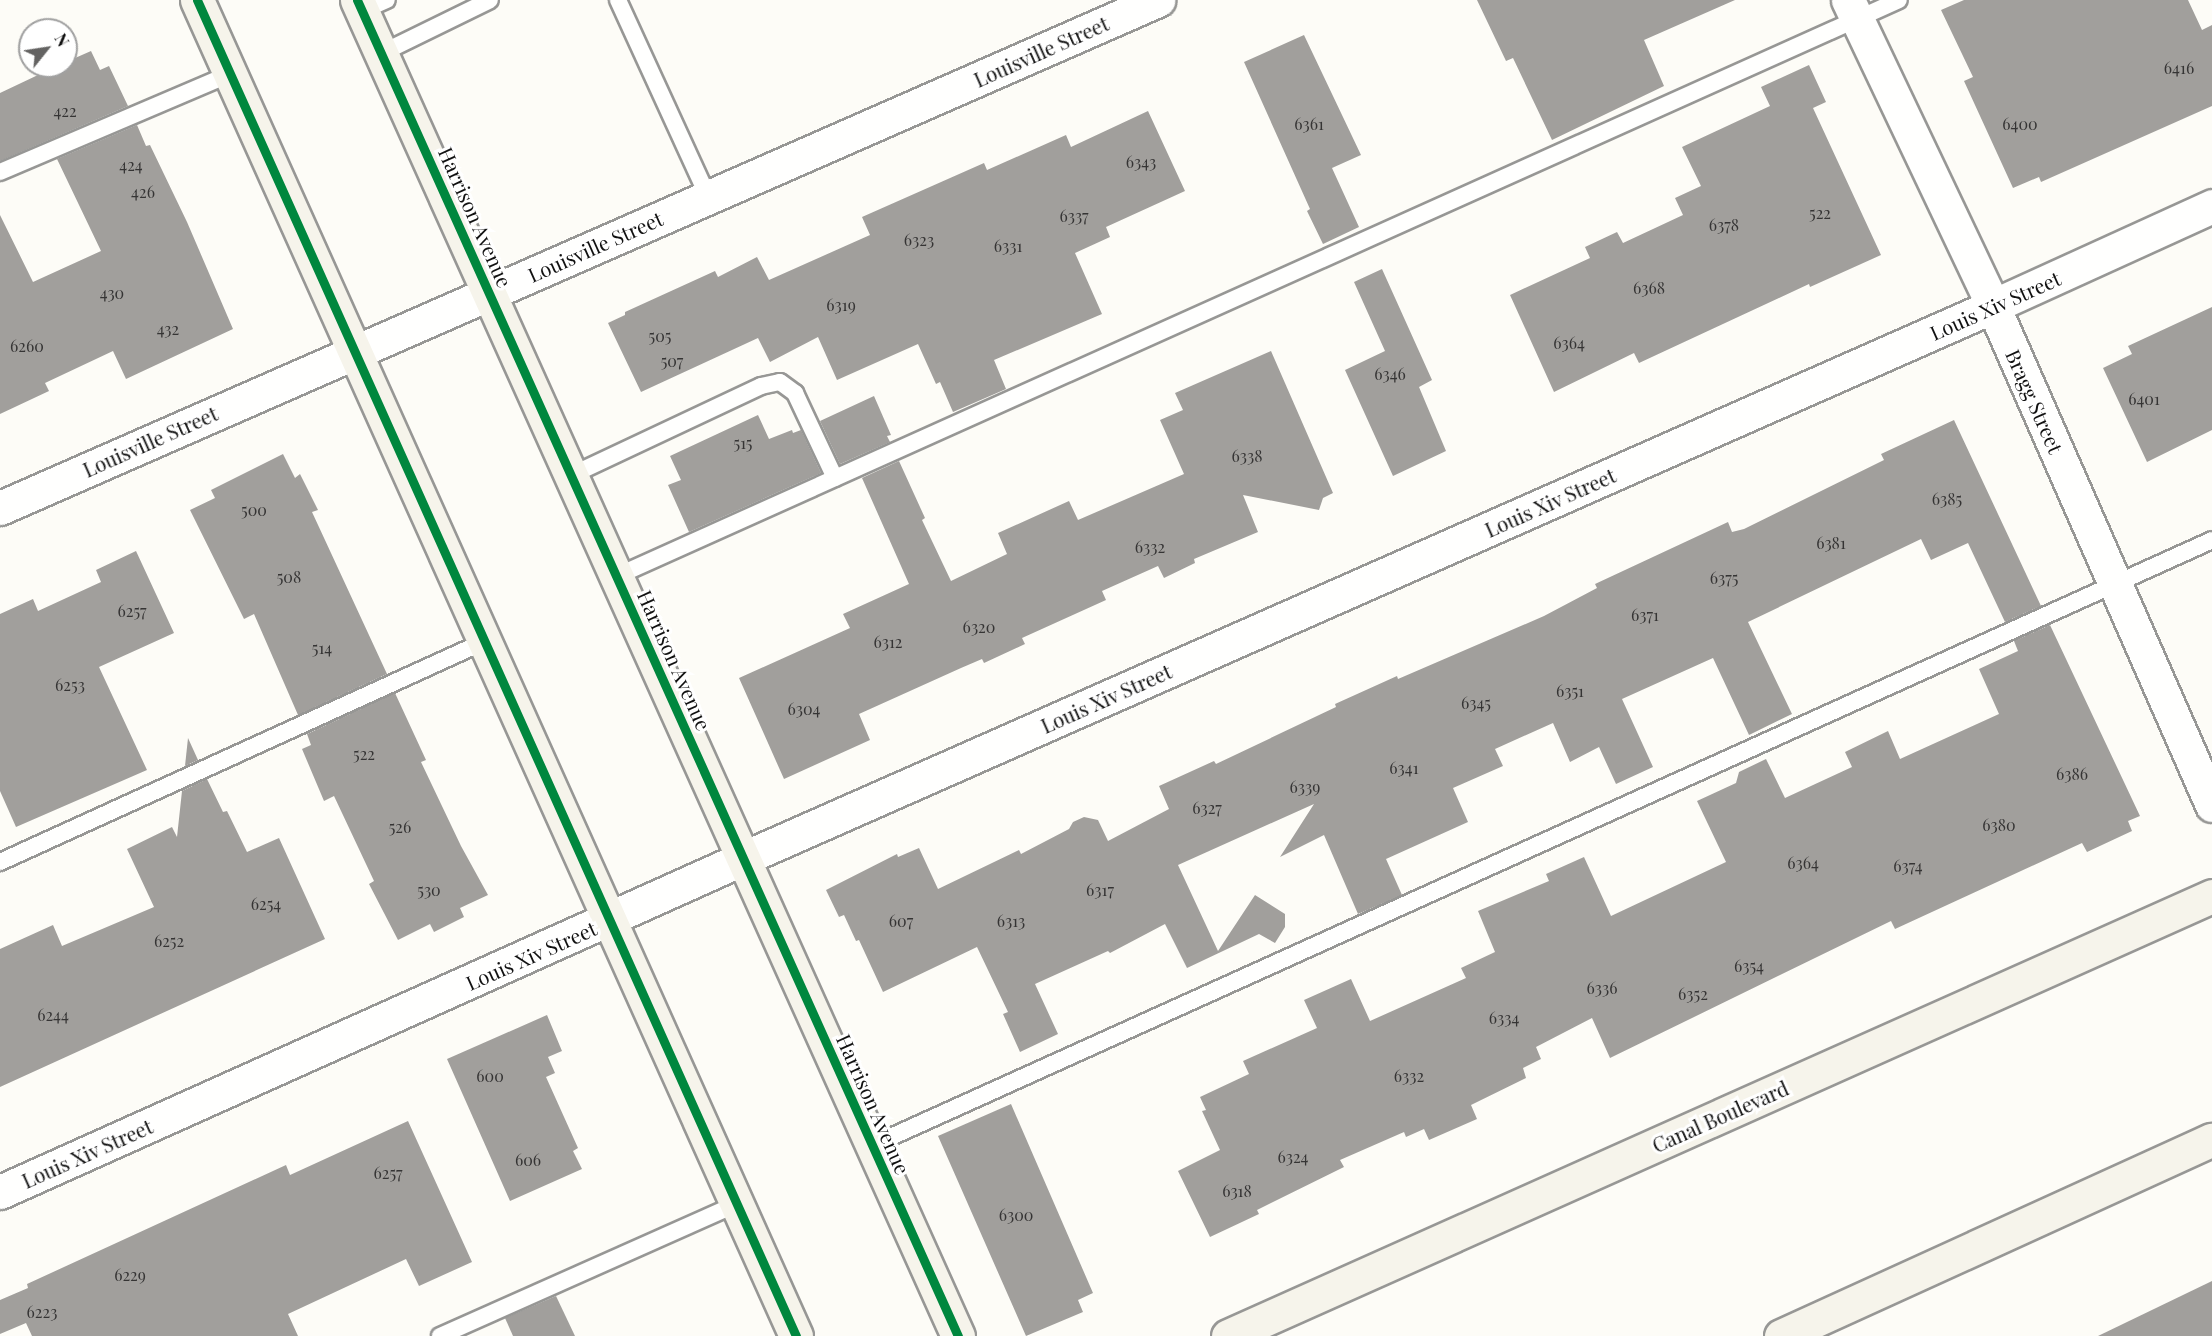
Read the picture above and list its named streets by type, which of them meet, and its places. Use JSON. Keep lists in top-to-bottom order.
{
  "streets": {
    "street": [
      "Louisville Street",
      "Harrison Avenue",
      "Louis Xiv Street",
      "Bragg Street",
      "Canal Boulevard"
    ]
  },
  "crossings": [
    ["Louisville Street", "Harrison Avenue"],
    ["Harrison Avenue", "Louis Xiv Street"],
    ["Louis Xiv Street", "Bragg Street"]
  ],
  "house_numbers": [
    "6416",
    "422",
    "6361",
    "6400",
    "6343",
    "424",
    "426",
    "522",
    "6337",
    "6378",
    "6323",
    "6331",
    "6368",
    "430",
    "6319",
    "432",
    "505",
    "6364",
    "6260",
    "507",
    "6346",
    "6401",
    "515",
    "6338",
    "6385",
    "500",
    "6381",
    "6332",
    "508",
    "6375",
    "6257",
    "6371",
    "6320",
    "6312",
    "514",
    "6253",
    "6351",
    "6345",
    "6304",
    "522",
    "6341",
    "6386",
    "6339",
    "6327",
    "6380",
    "526",
    "6364",
    "6374",
    "530",
    "6317",
    "6254",
    "607",
    "6313",
    "6252",
    "6354",
    "6336",
    "6352",
    "6244",
    "6334",
    "600",
    "6332",
    "6324",
    "606",
    "6257",
    "6318",
    "6300",
    "6229",
    "6223"
  ],
  "north": "top right"
}
